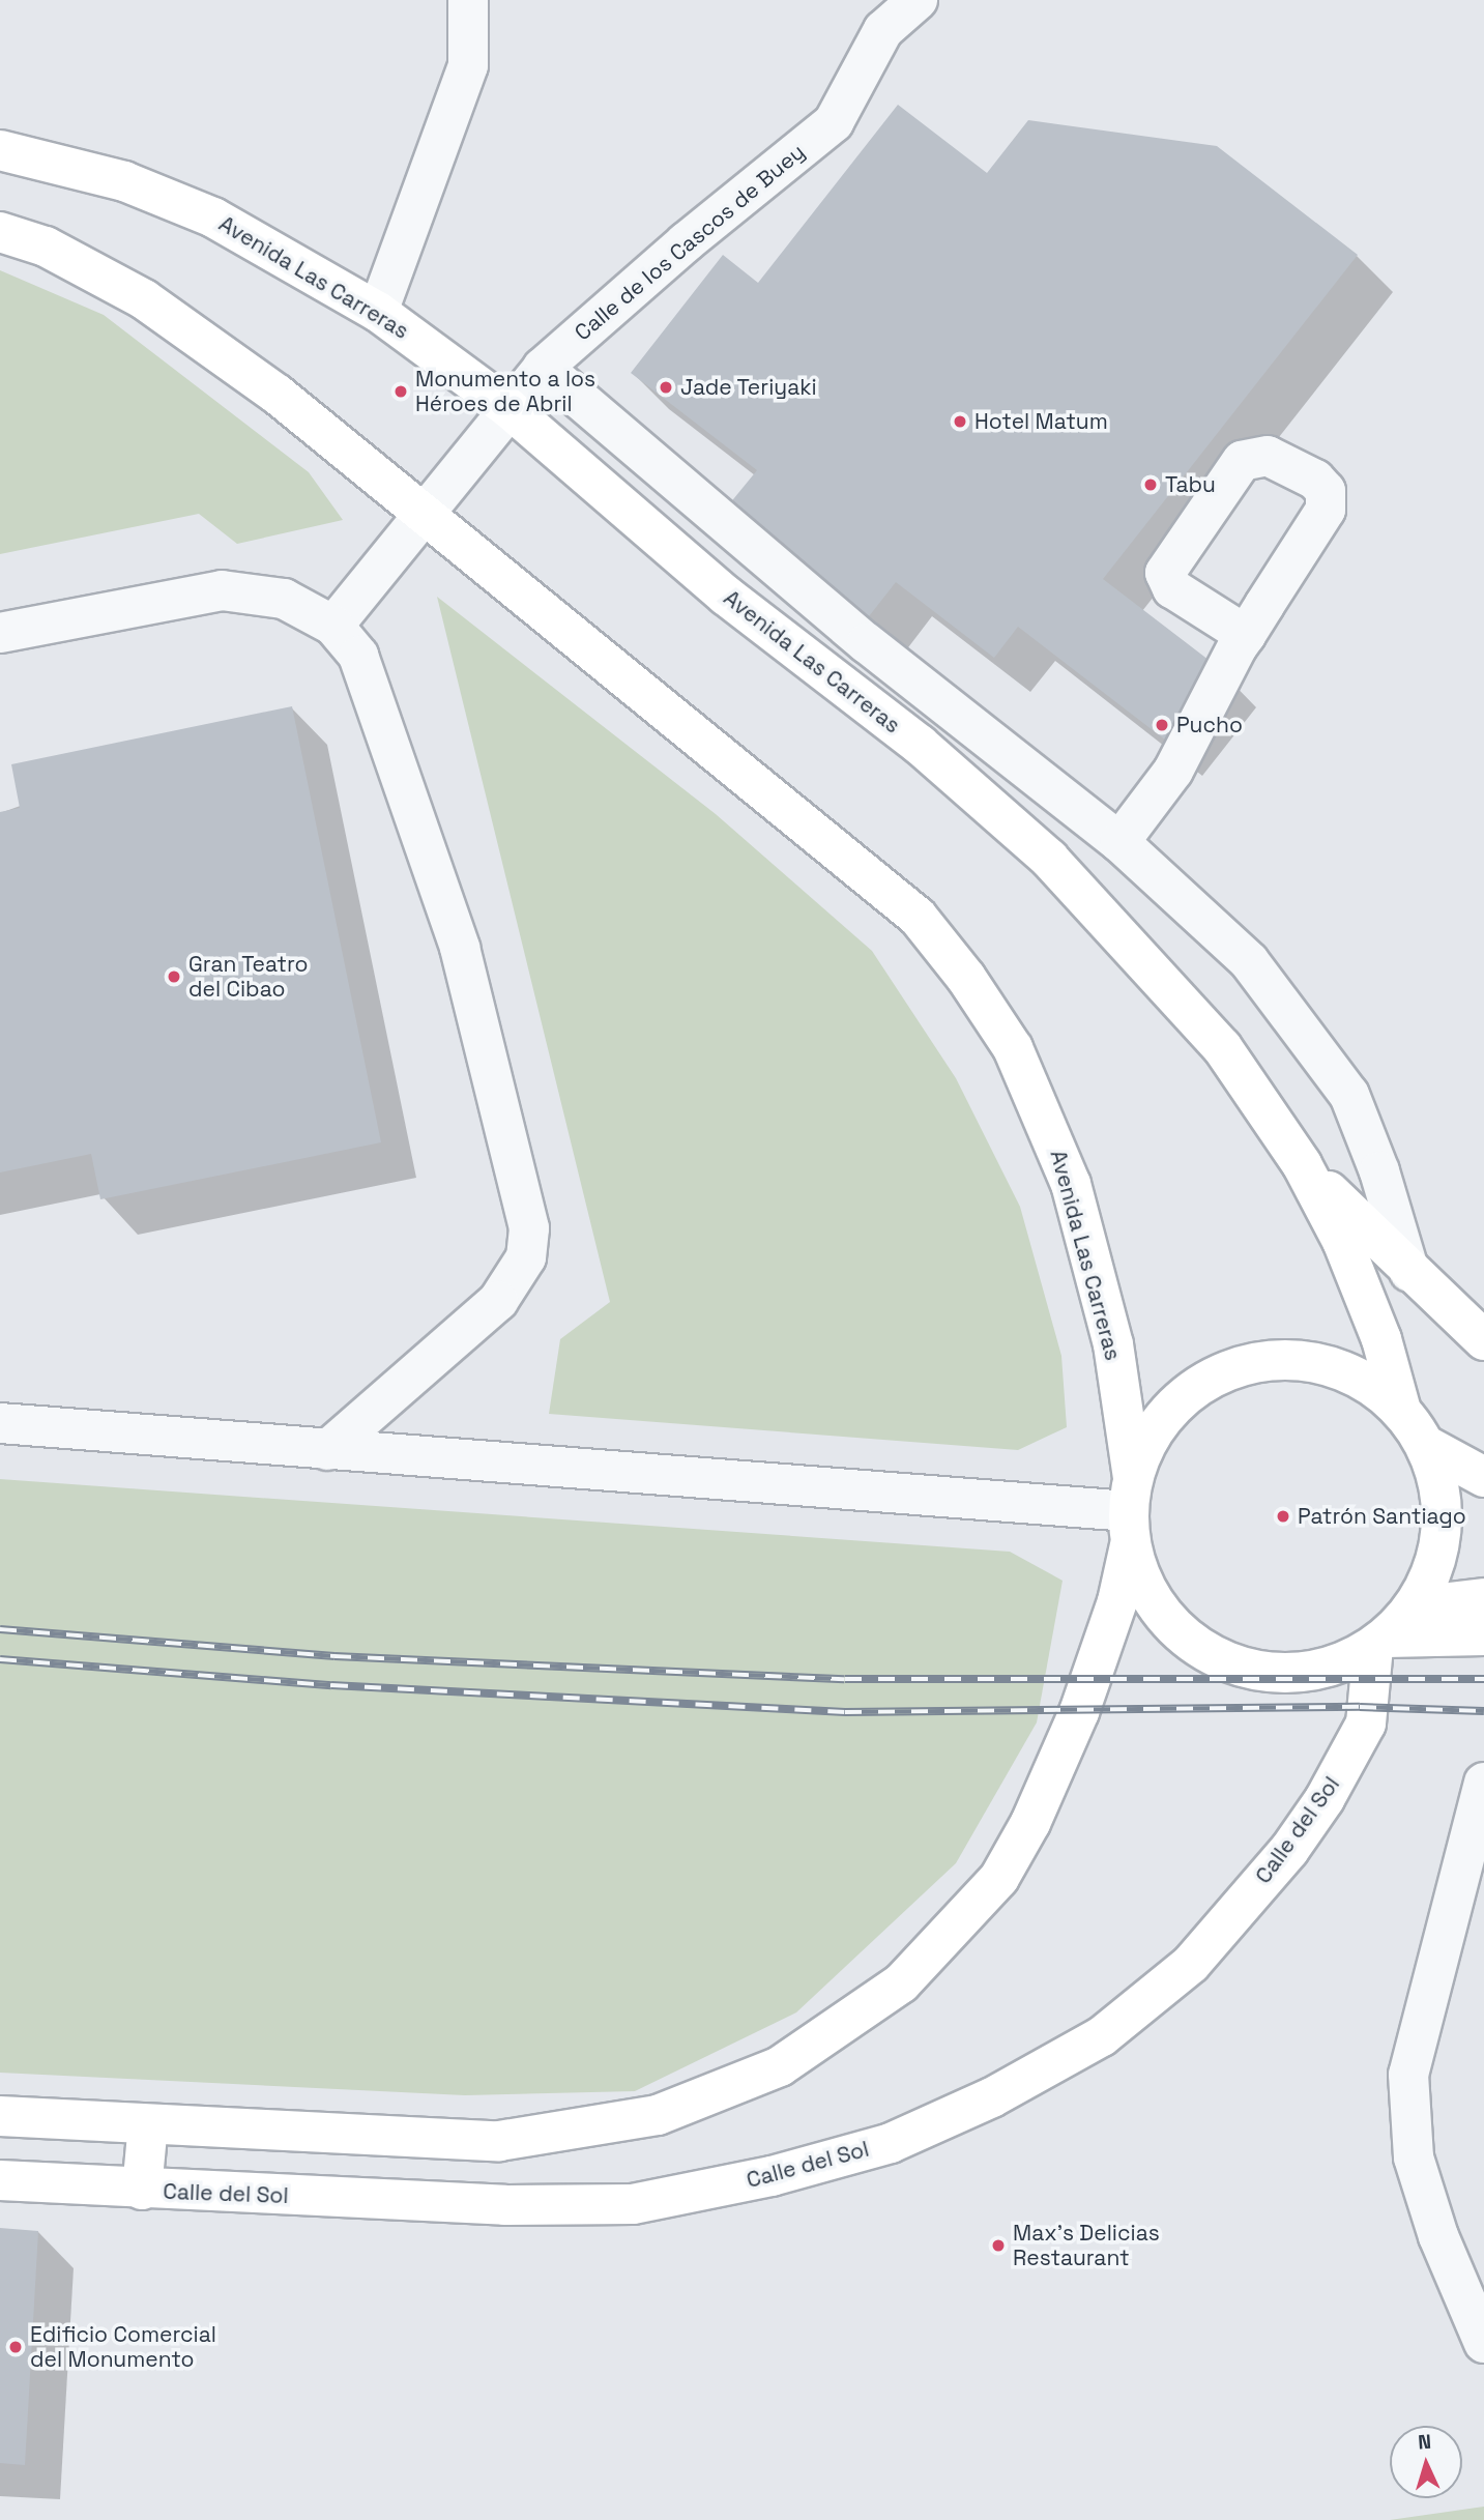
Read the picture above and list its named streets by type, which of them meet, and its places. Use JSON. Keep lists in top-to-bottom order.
{
  "streets": {
    "main road": ["Avenida Las Carreras", "Calle del Sol"],
    "street": ["Calle de los Cascos de Buey"]
  },
  "crossings": [
    ["Calle de los Cascos de Buey", "Avenida Las Carreras"]
  ],
  "places": [
    "Jade Teriyaki",
    "Monumento a los Héroes de Abril",
    "Hotel Matum",
    "Tabu",
    "Pucho",
    "Gran Teatro del Cibao",
    "Patrón Santiago",
    "Max's Delicias Restaurant",
    "Edificio Comercial del Monumento"
  ],
  "north": "top"
}
